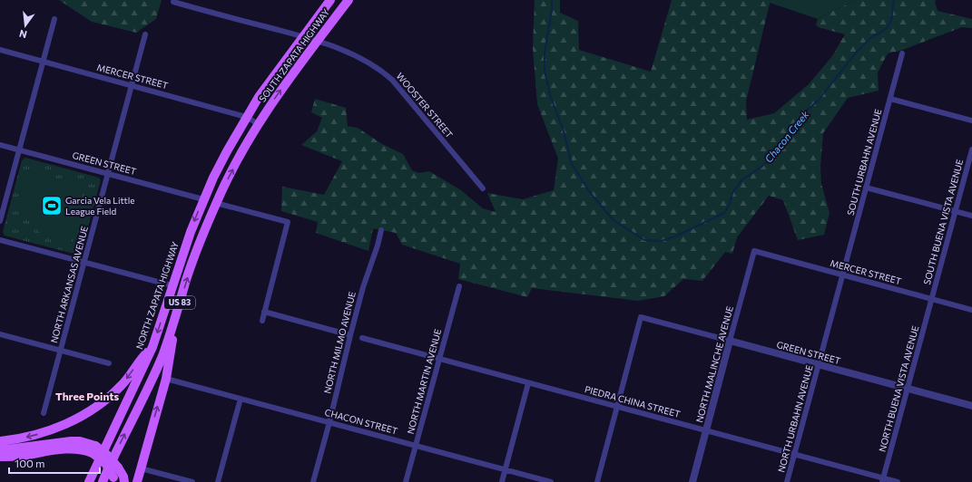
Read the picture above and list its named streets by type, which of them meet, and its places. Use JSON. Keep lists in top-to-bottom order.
{
  "streets": {
    "main road": ["SOUTH ZAPATA HIGHWAY", "NORTH ZAPATA HIGHWAY", "US 83"],
    "street": [
      "MERCER STREET",
      "WOOSTER STREET",
      "SOUTH URBAHN AVENUE",
      "GREEN STREET",
      "SOUTH BUENA VISTA AVENUE",
      "NORTH ARKANSAS AVENUE",
      "NORTH MILMO AVENUE",
      "NORTH MALINCHE AVENUE",
      "NORTH MARTIN AVENUE",
      "NORTH BUENA VISTA AVENUE",
      "PIEDRA CHINA STREET",
      "NORTH URBAHN AVENUE",
      "CHACON STREET"
    ]
  },
  "crossings": [
    ["SOUTH ZAPATA HIGHWAY", "MERCER STREET"],
    ["SOUTH ZAPATA HIGHWAY", "WOOSTER STREET"],
    ["SOUTH ZAPATA HIGHWAY", "NORTH ZAPATA HIGHWAY"],
    ["SOUTH ZAPATA HIGHWAY", "US 83"],
    ["MERCER STREET", "SOUTH URBAHN AVENUE"],
    ["MERCER STREET", "SOUTH BUENA VISTA AVENUE"],
    ["MERCER STREET", "NORTH ARKANSAS AVENUE"],
    ["MERCER STREET", "NORTH ZAPATA HIGHWAY"],
    ["MERCER STREET", "US 83"],
    ["MERCER STREET", "NORTH MALINCHE AVENUE"],
    ["MERCER STREET", "NORTH BUENA VISTA AVENUE"],
    ["MERCER STREET", "NORTH URBAHN AVENUE"],
    ["SOUTH URBAHN AVENUE", "NORTH URBAHN AVENUE"],
    ["GREEN STREET", "NORTH ARKANSAS AVENUE"],
    ["GREEN STREET", "NORTH ZAPATA HIGHWAY"],
    ["GREEN STREET", "NORTH MALINCHE AVENUE"],
    ["GREEN STREET", "NORTH BUENA VISTA AVENUE"],
    ["GREEN STREET", "PIEDRA CHINA STREET"],
    ["GREEN STREET", "NORTH URBAHN AVENUE"],
    ["SOUTH BUENA VISTA AVENUE", "NORTH BUENA VISTA AVENUE"],
    ["NORTH MILMO AVENUE", "CHACON STREET"],
    ["NORTH MALINCHE AVENUE", "PIEDRA CHINA STREET"],
    ["NORTH MARTIN AVENUE", "PIEDRA CHINA STREET"],
    ["NORTH MARTIN AVENUE", "CHACON STREET"],
    ["NORTH BUENA VISTA AVENUE", "PIEDRA CHINA STREET"],
    ["PIEDRA CHINA STREET", "NORTH URBAHN AVENUE"]
  ],
  "districts": ["Three Points"],
  "water": ["Chacon Creek"],
  "places": {
    "sports": ["Garcia Vela Little League Field"]
  },
  "scale_bar": "100 m",
  "north": "bottom"
}
